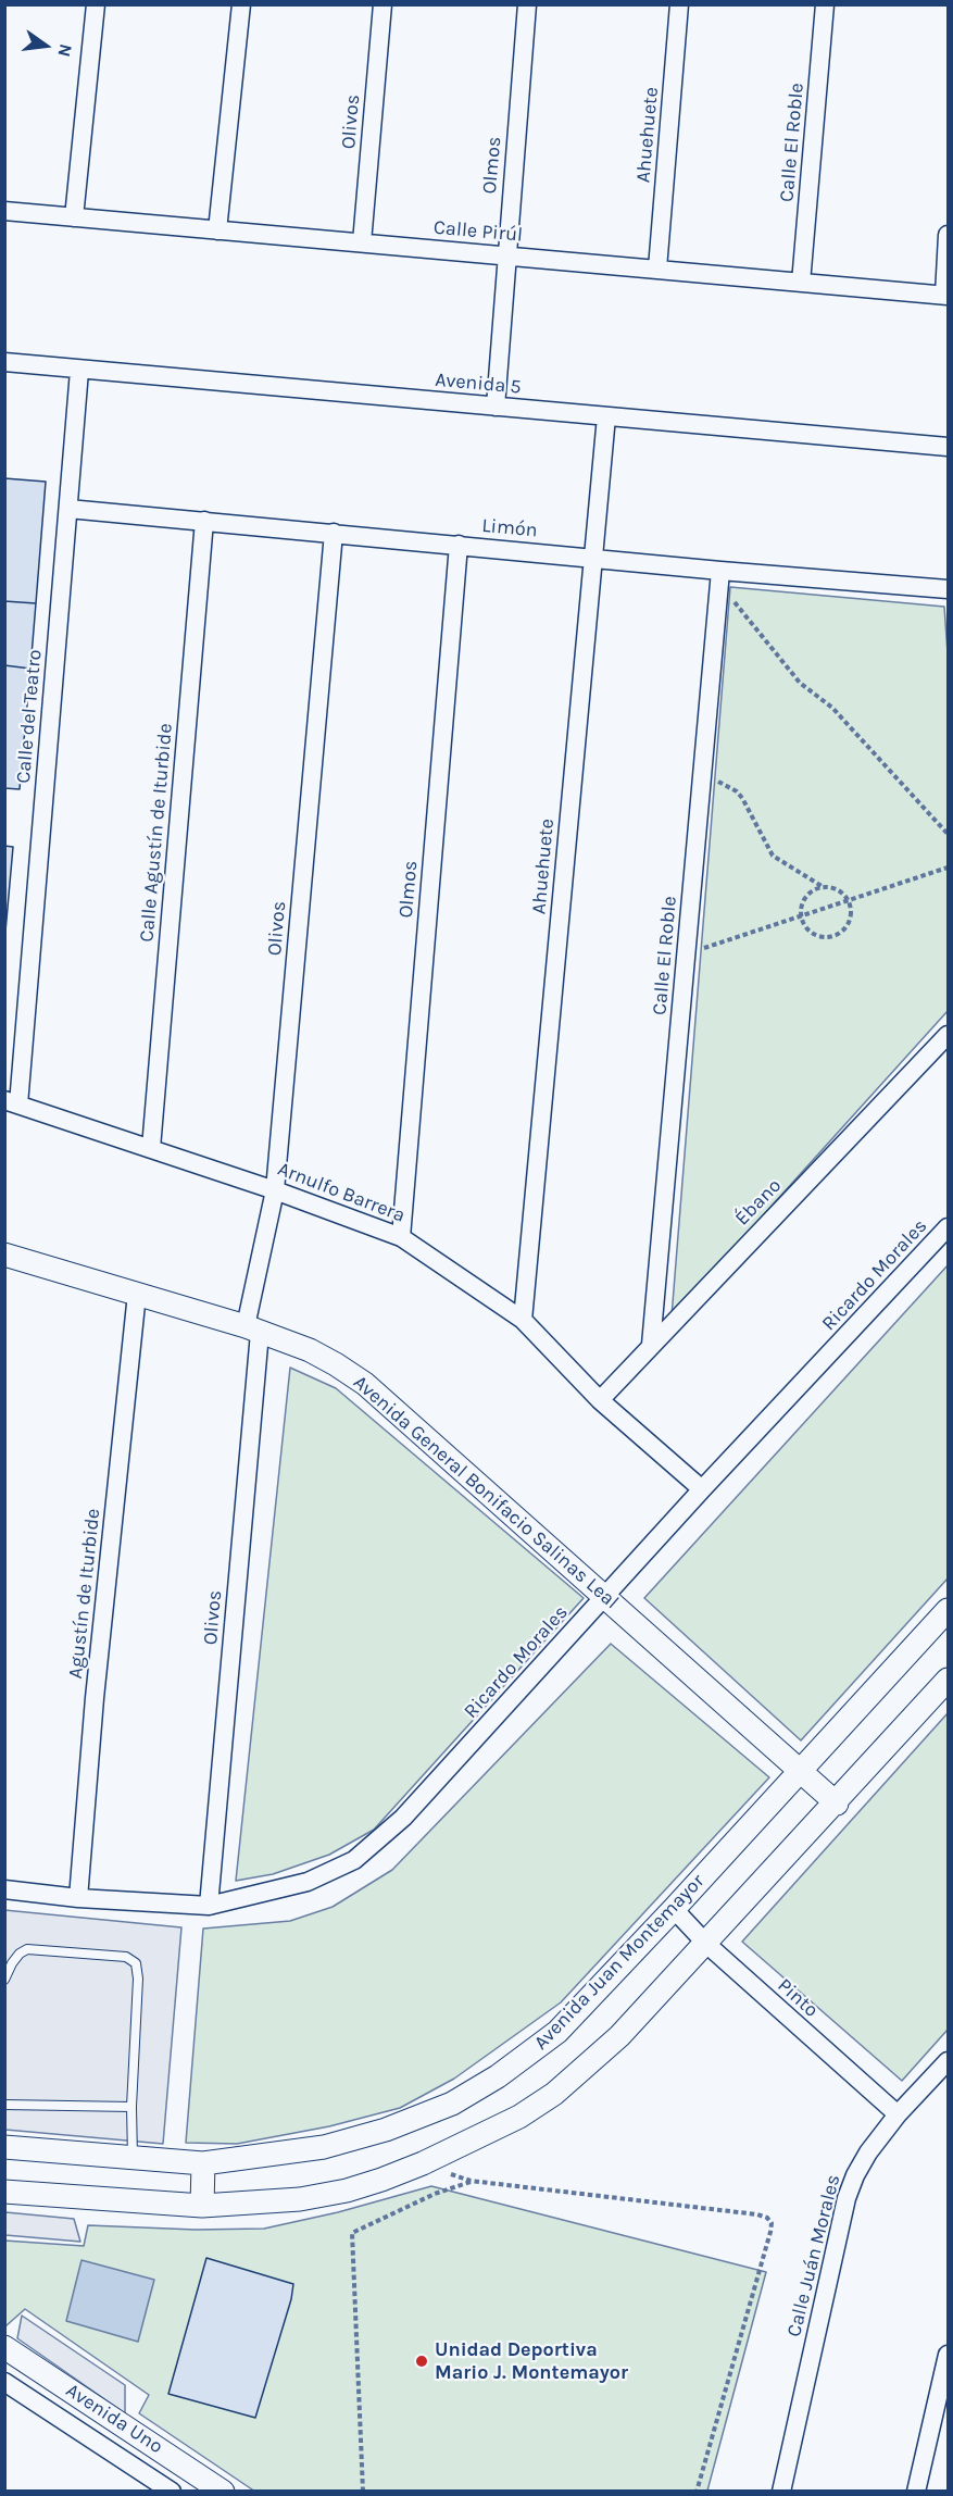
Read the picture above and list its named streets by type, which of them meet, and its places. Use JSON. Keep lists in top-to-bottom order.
{
  "streets": {
    "street": [
      "Olivos",
      "Ahuehuete",
      "Calle El Roble",
      "Olmos",
      "Calle Pirúl",
      "Avenida 5",
      "Limón",
      "Calle del Teatro",
      "Calle Agustín de Iturbide",
      "Arnulfo Barrera",
      "Ébano",
      "Ricardo Morales",
      "Avenida General Bonifacio Salinas Leal",
      "Agustín de Iturbide",
      "Avenida Juan Montemayor",
      "Pinto",
      "Calle Juán Morales",
      "Avenida Uno"
    ]
  },
  "crossings": [
    ["Olivos", "Calle Pirúl"],
    ["Olivos", "Limón"],
    ["Olivos", "Arnulfo Barrera"],
    ["Olivos", "Ricardo Morales"],
    ["Olivos", "Avenida General Bonifacio Salinas Leal"],
    ["Ahuehuete", "Calle Pirúl"],
    ["Ahuehuete", "Avenida 5"],
    ["Ahuehuete", "Limón"],
    ["Ahuehuete", "Arnulfo Barrera"],
    ["Calle El Roble", "Calle Pirúl"],
    ["Calle El Roble", "Limón"],
    ["Calle El Roble", "Ébano"],
    ["Olmos", "Calle Pirúl"],
    ["Olmos", "Avenida 5"],
    ["Olmos", "Limón"],
    ["Olmos", "Arnulfo Barrera"],
    ["Avenida 5", "Calle del Teatro"],
    ["Limón", "Calle del Teatro"],
    ["Limón", "Calle Agustín de Iturbide"],
    ["Calle del Teatro", "Arnulfo Barrera"],
    ["Calle Agustín de Iturbide", "Arnulfo Barrera"],
    ["Arnulfo Barrera", "Ébano"],
    ["Arnulfo Barrera", "Ricardo Morales"],
    ["Ricardo Morales", "Avenida General Bonifacio Salinas Leal"],
    ["Ricardo Morales", "Agustín de Iturbide"],
    ["Avenida General Bonifacio Salinas Leal", "Agustín de Iturbide"],
    ["Avenida General Bonifacio Salinas Leal", "Avenida Juan Montemayor"],
    ["Avenida Juan Montemayor", "Pinto"],
    ["Pinto", "Calle Juán Morales"]
  ],
  "places": ["Unidad Deportiva Mario J. Montemayor"],
  "north": "right"
}
